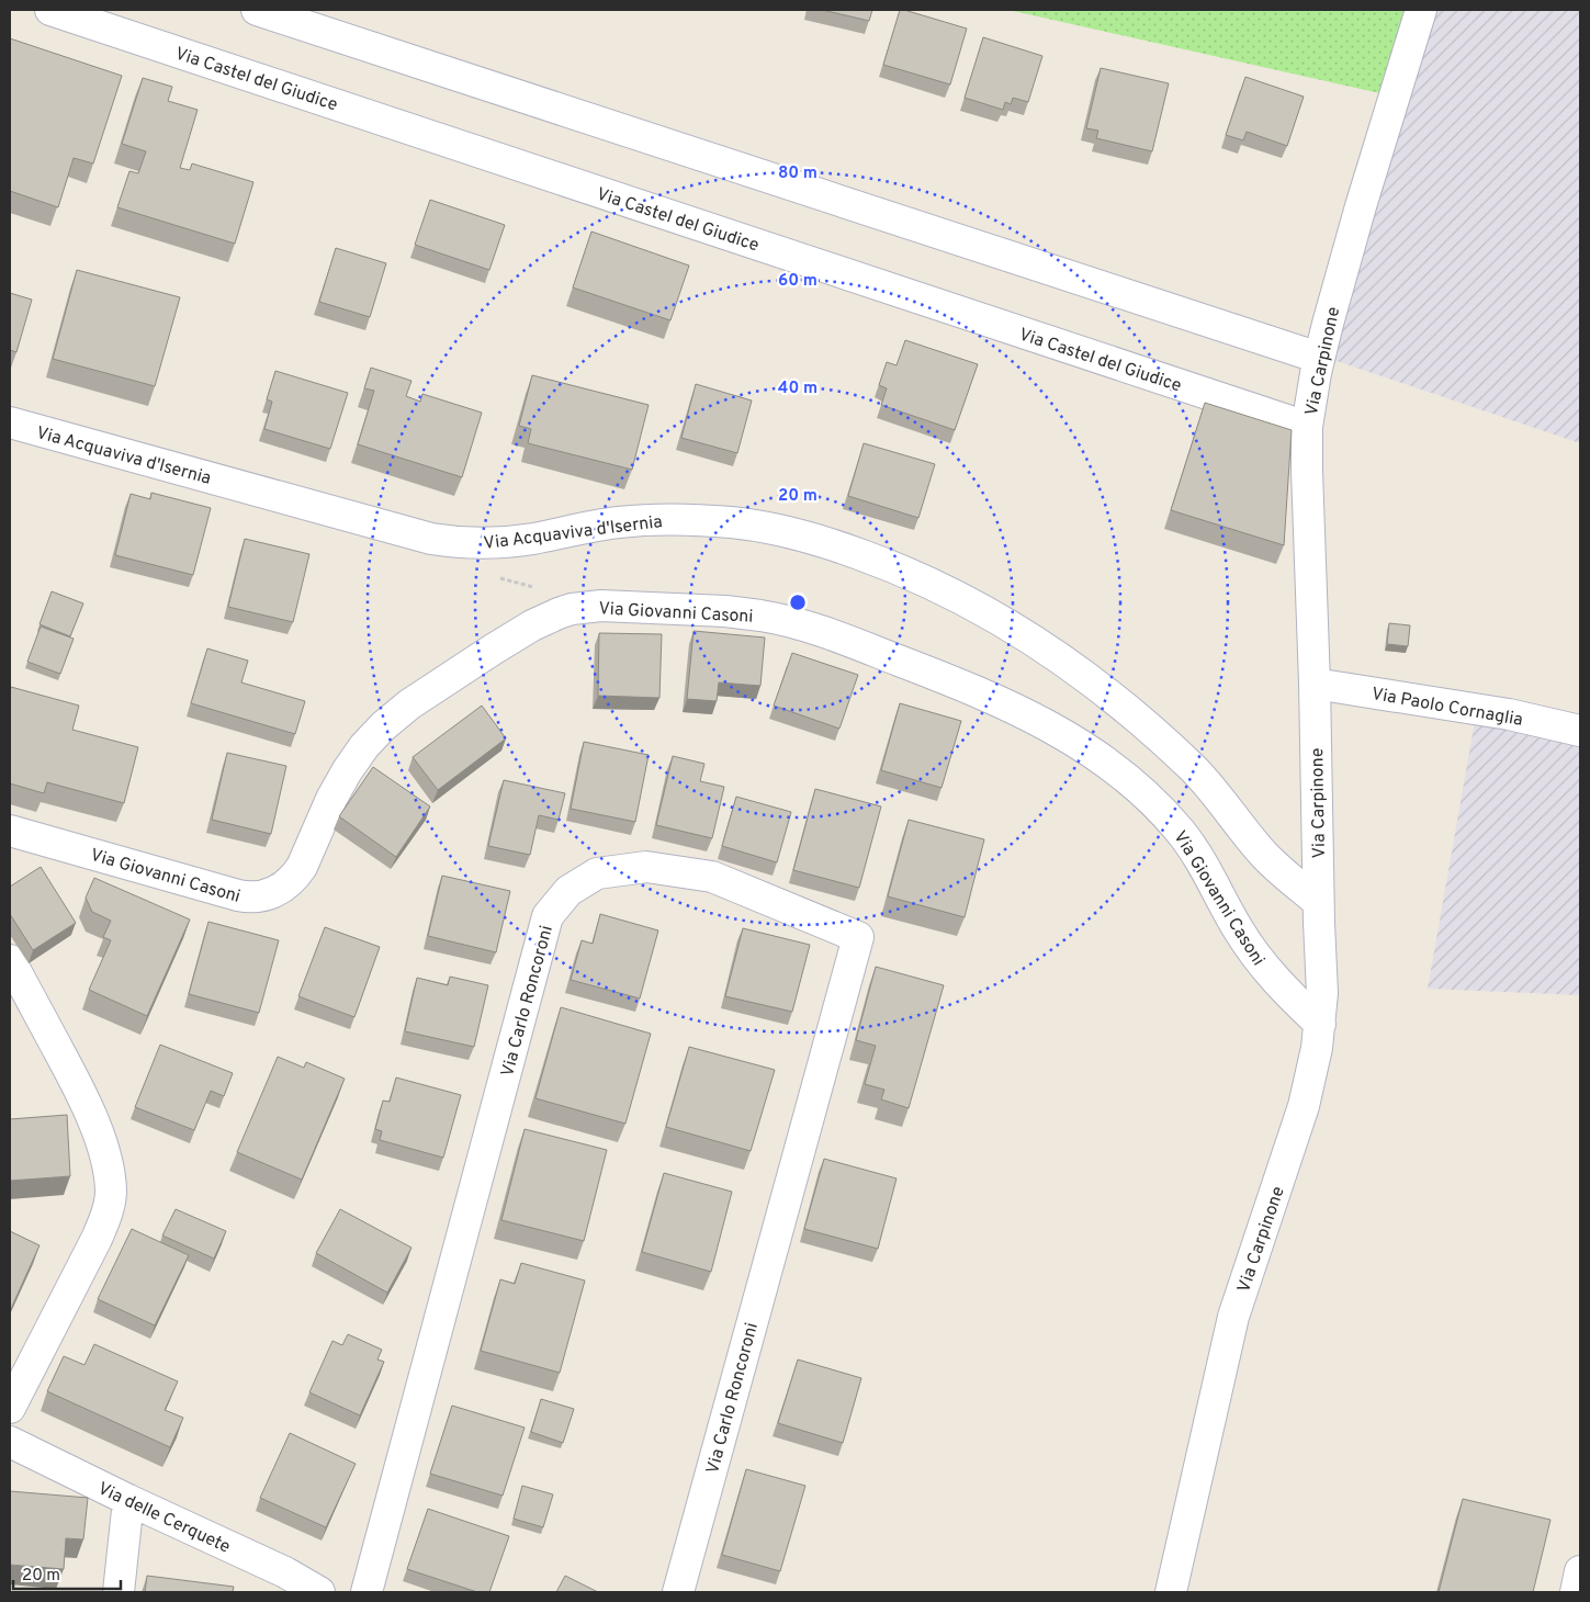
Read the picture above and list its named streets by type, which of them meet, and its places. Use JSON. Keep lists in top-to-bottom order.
{
  "streets": {
    "street": [
      "Via Castel del Giudice",
      "Via Carpinone",
      "Via Acquaviva d'Isernia",
      "Via Giovanni Casoni",
      "Via Paolo Cornaglia",
      "Via Carlo Roncoroni",
      "Via delle Cerquete"
    ]
  },
  "crossings": [
    ["Via Castel del Giudice", "Via Carpinone"],
    ["Via Carpinone", "Via Acquaviva d'Isernia"],
    ["Via Carpinone", "Via Giovanni Casoni"],
    ["Via Carpinone", "Via Paolo Cornaglia"]
  ],
  "scale_bar": "20 m",
  "rings": [
    "80 m",
    "60 m",
    "40 m",
    "20 m"
  ]
}
